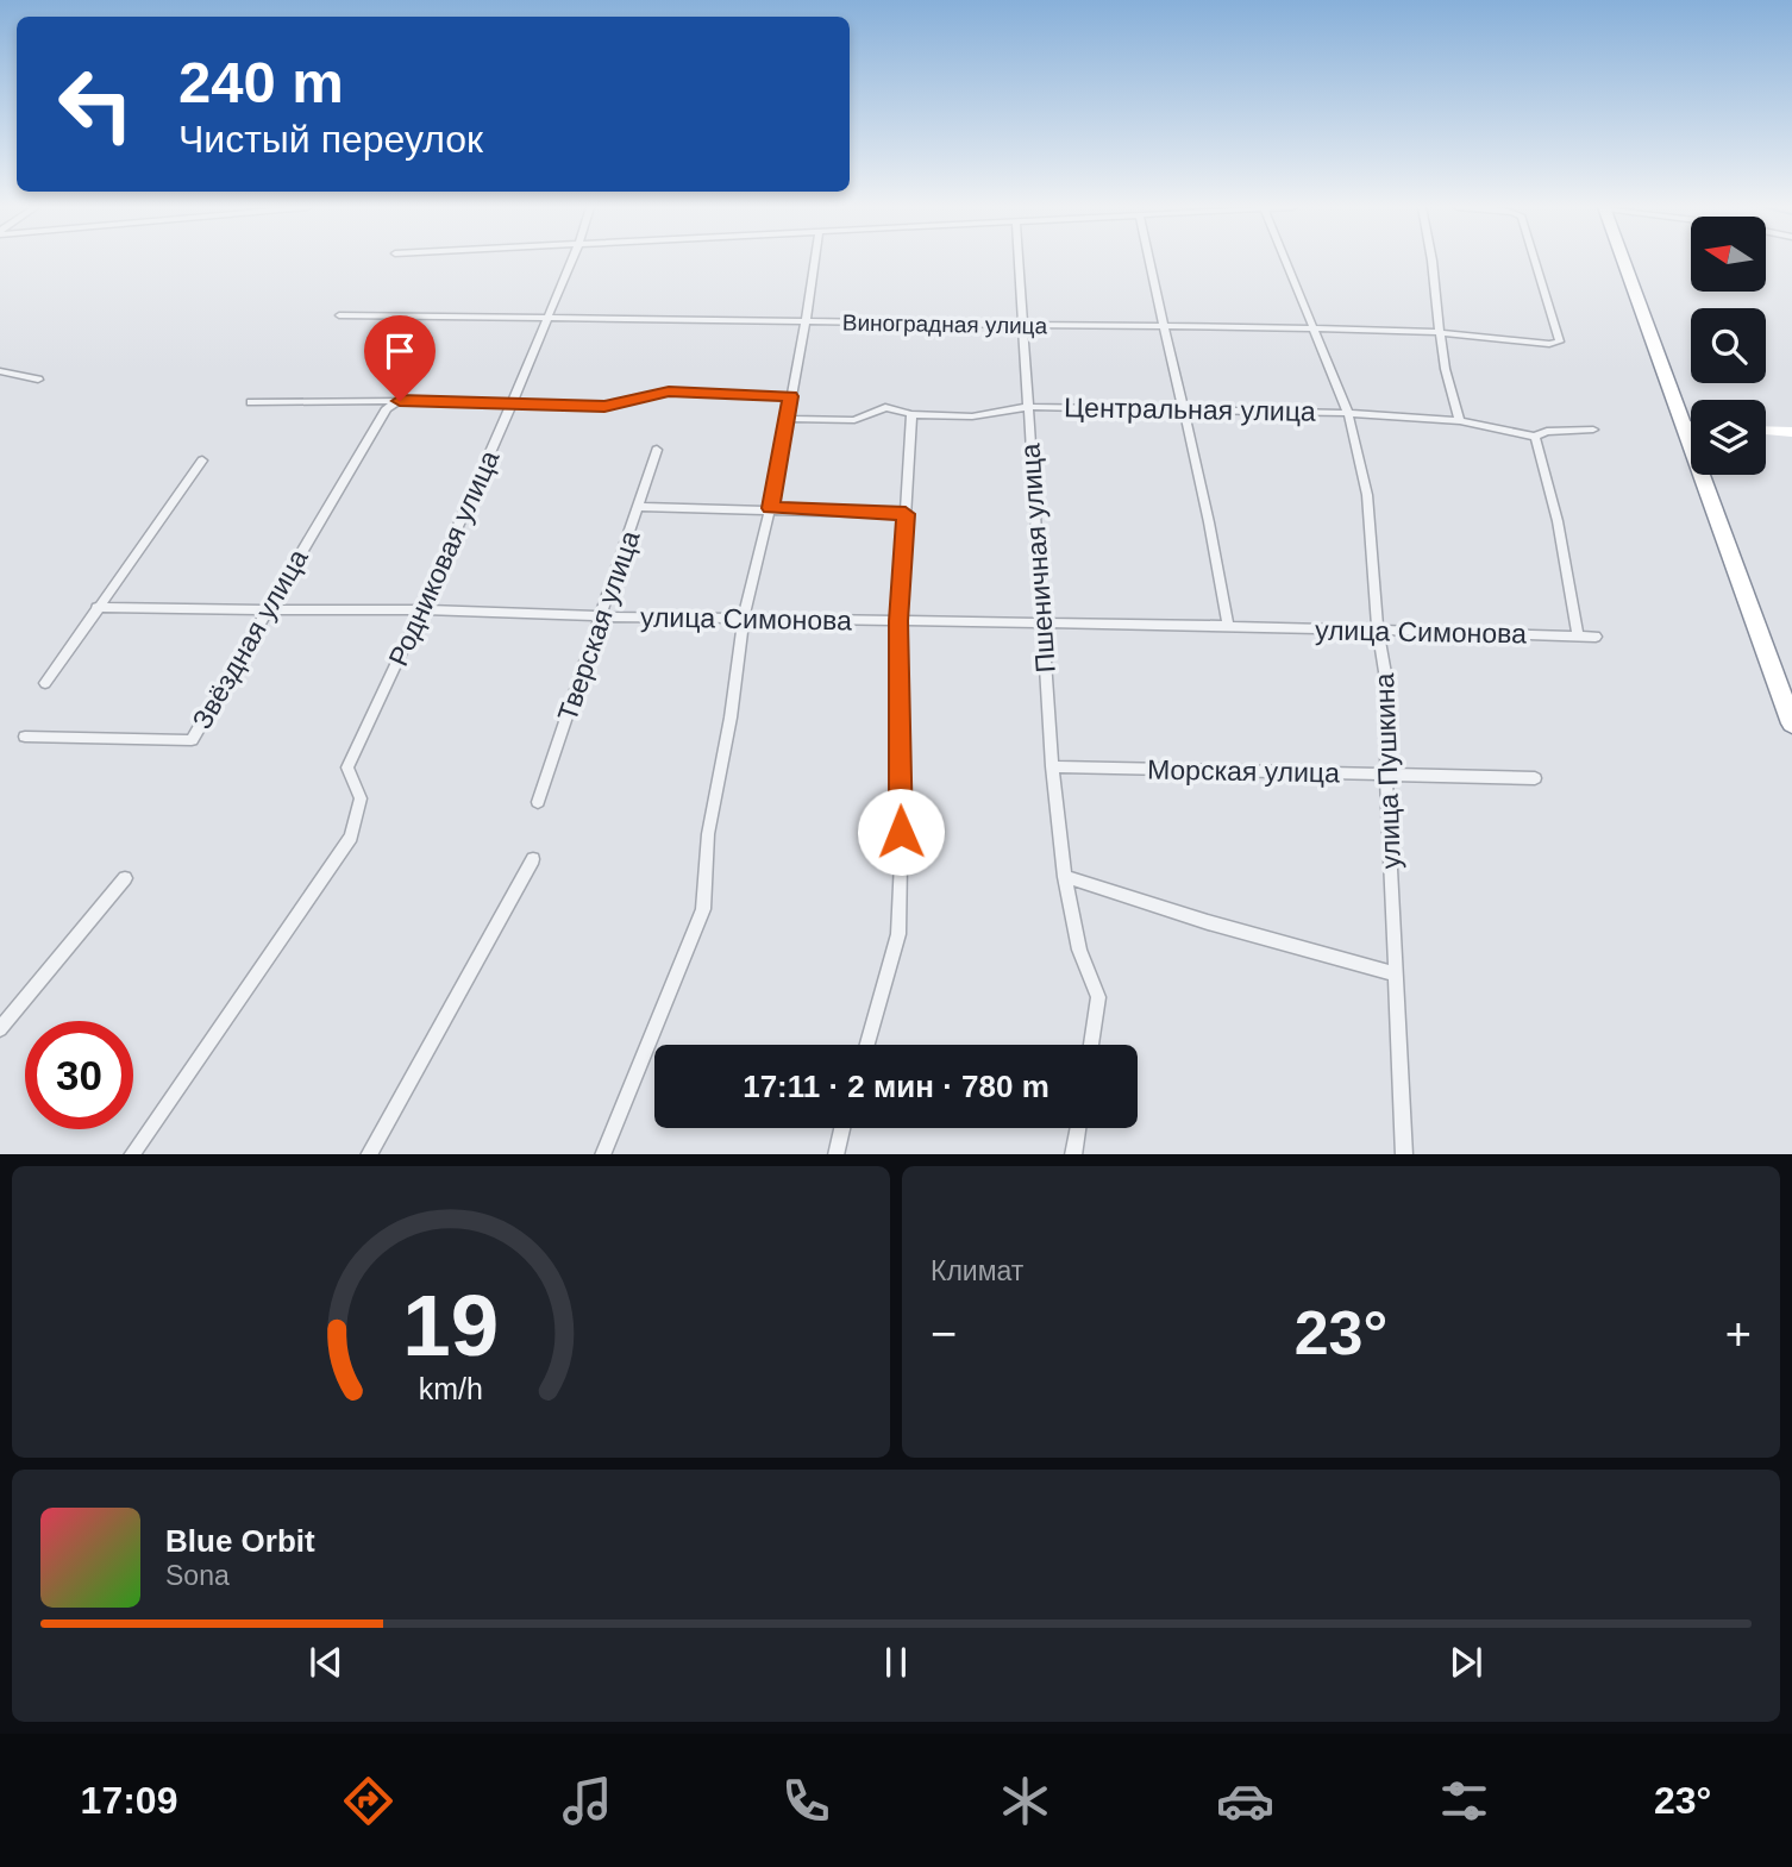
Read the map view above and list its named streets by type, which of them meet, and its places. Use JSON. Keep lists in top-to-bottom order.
{
  "streets": {
    "street": [
      "Виноградная улица",
      "Центральная улица",
      "Родниковая улица",
      "Пшеничная улица",
      "улица Симонова",
      "Тверская улица",
      "Звёздная улица",
      "Морская улица",
      "улица Пушкина"
    ]
  },
  "crossings": [
    ["Виноградная улица", "Родниковая улица"],
    ["Виноградная улица", "Пшеничная улица"],
    ["Виноградная улица", "улица Пушкина"],
    ["Центральная улица", "Пшеничная улица"],
    ["Центральная улица", "улица Пушкина"],
    ["Родниковая улица", "улица Симонова"],
    ["Пшеничная улица", "улица Симонова"],
    ["Пшеничная улица", "Морская улица"],
    ["улица Симонова", "Тверская улица"],
    ["улица Симонова", "Звёздная улица"],
    ["улица Симонова", "улица Пушкина"],
    ["Морская улица", "улица Пушкина"]
  ],
  "north": "left",
  "page": {
    "turn": ["240 m", "Чистый переулок"],
    "limit": "30",
    "trip": "17:11 · 2 мин · 780 m",
    "tile": "Климат",
    "heat": ["−", "23°", "+"],
    "song": ["Blue Orbit", "Sona"],
    "tabs": ["17:09", "23°"],
    "gauge": ["19", "km/h"]
  }
}
